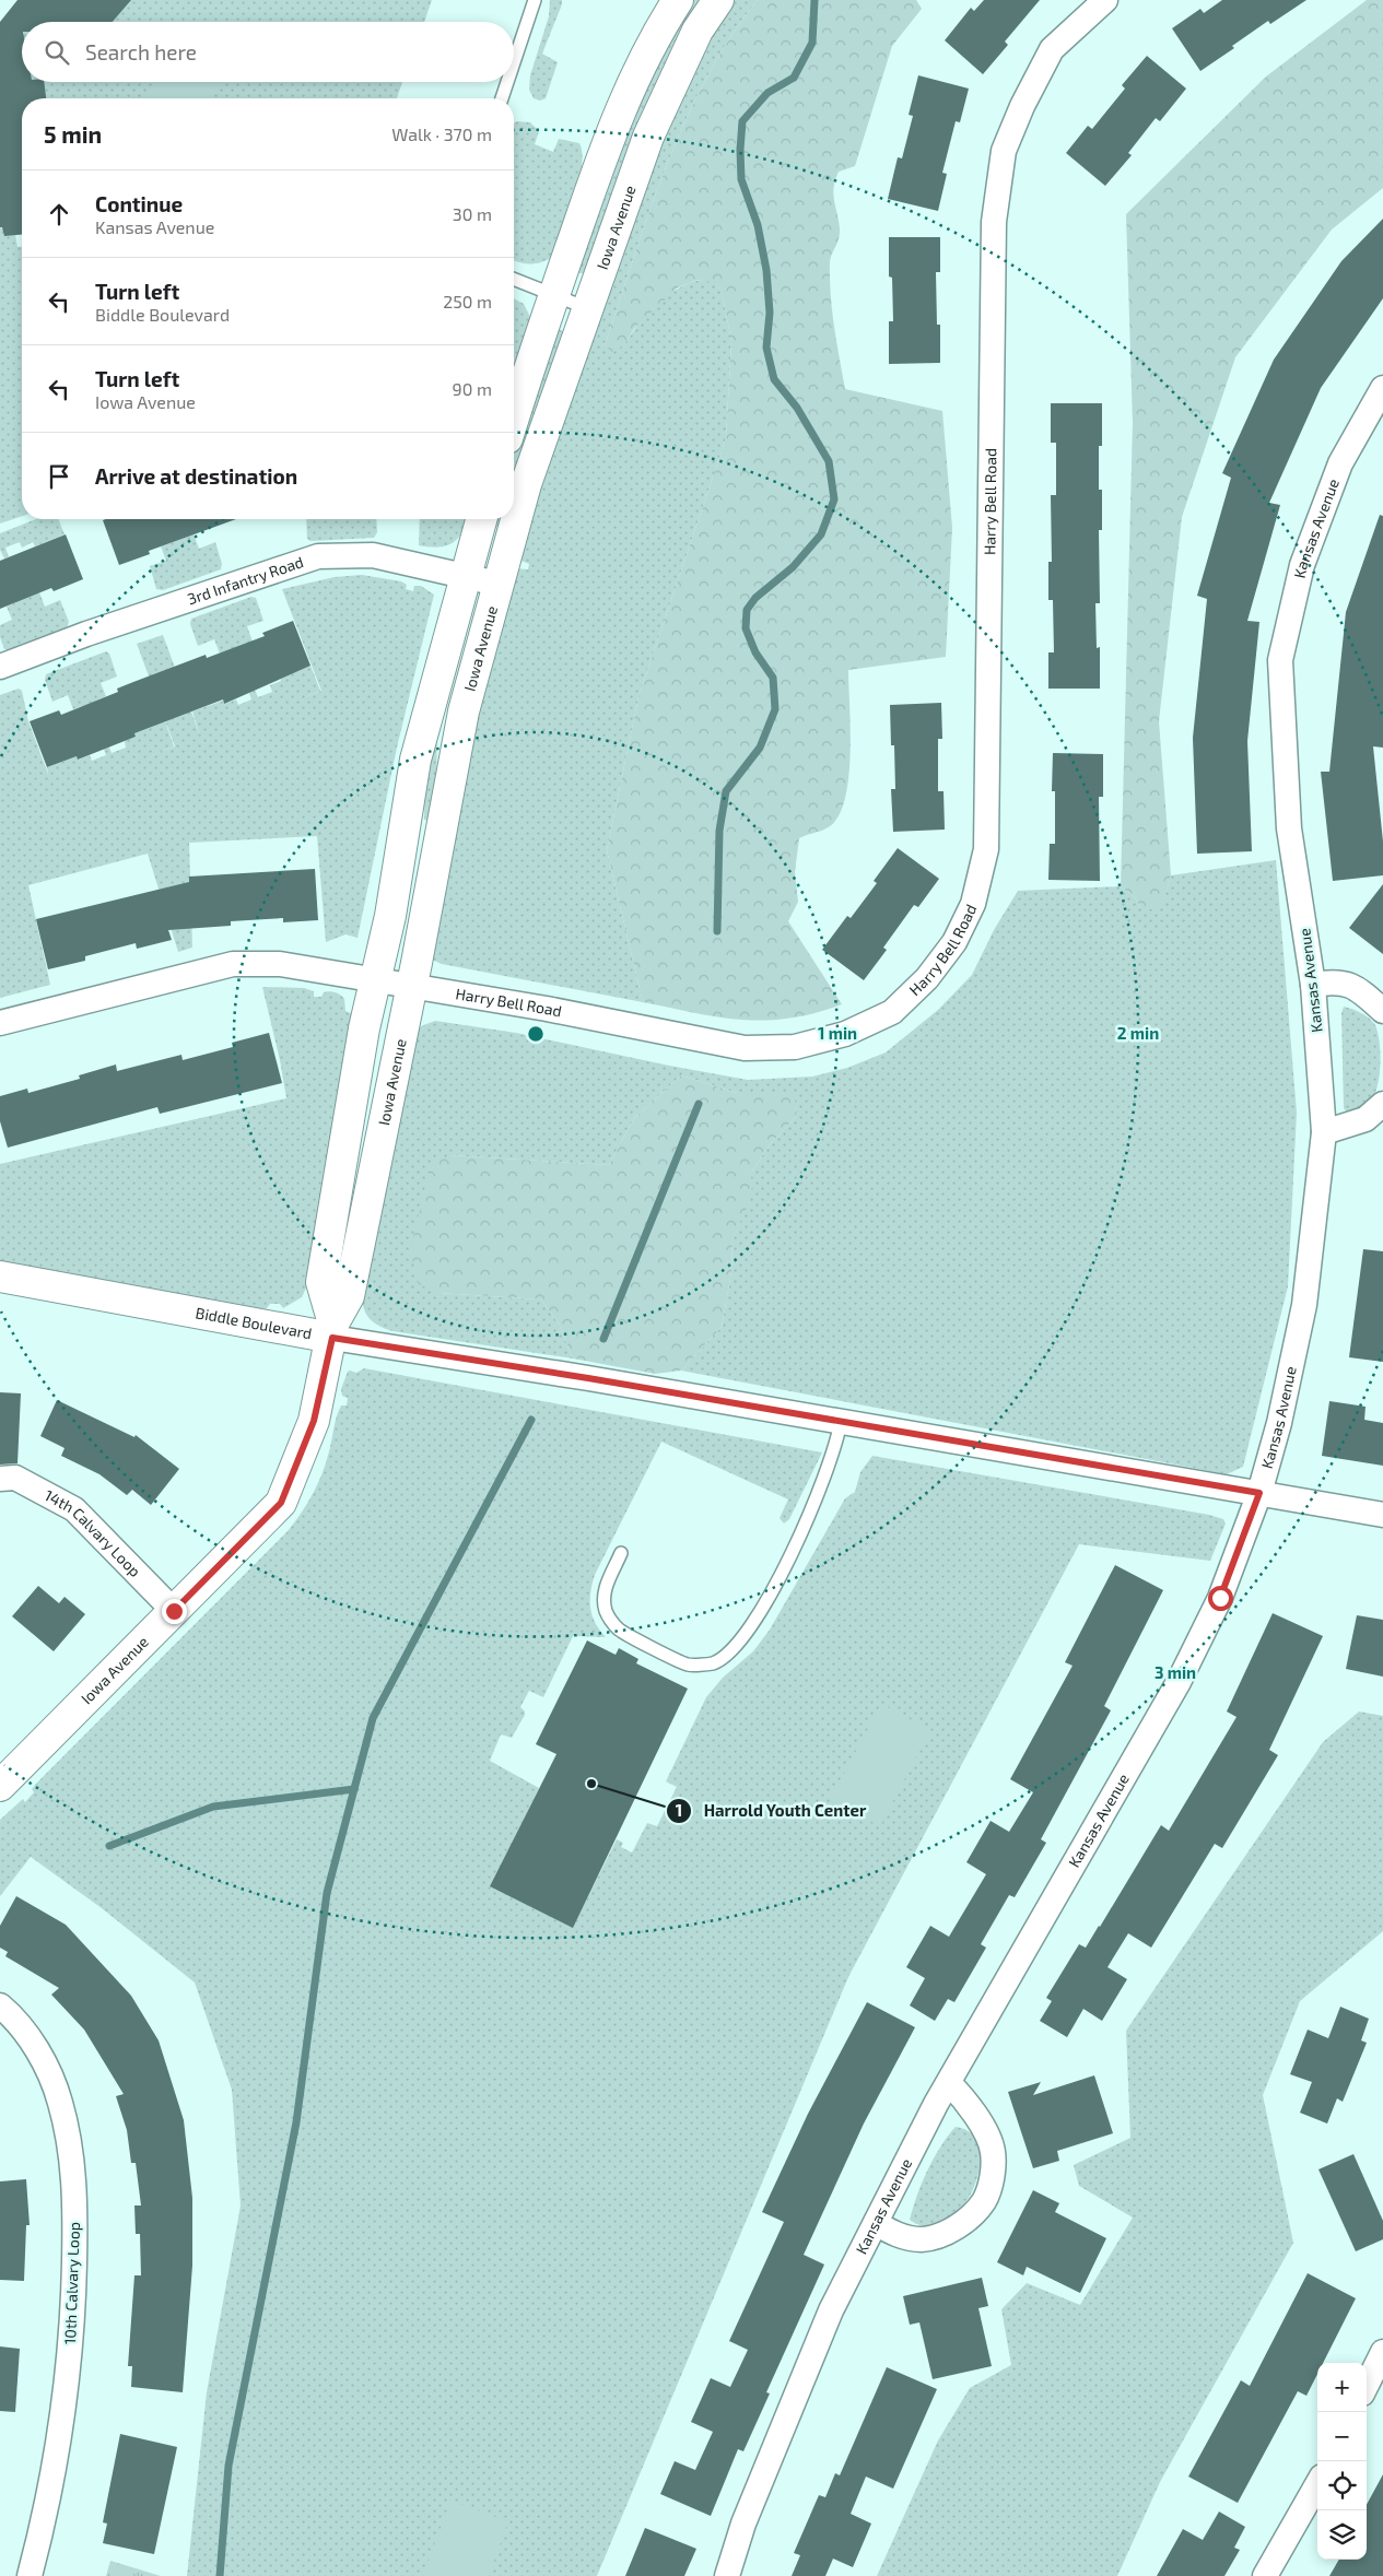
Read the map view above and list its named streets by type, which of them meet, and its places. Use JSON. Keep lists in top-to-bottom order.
{
  "streets": {
    "street": [
      "Iowa Avenue",
      "Harry Bell Road",
      "Kansas Avenue",
      "3rd Infantry Road",
      "Biddle Boulevard",
      "14th Calvary Loop",
      "10th Calvary Loop"
    ]
  },
  "crossings": [
    ["Iowa Avenue", "Harry Bell Road"],
    ["Iowa Avenue", "3rd Infantry Road"],
    ["Iowa Avenue", "Biddle Boulevard"],
    ["Iowa Avenue", "14th Calvary Loop"],
    ["Kansas Avenue", "Biddle Boulevard"]
  ],
  "places": ["Harrold Youth Center"],
  "page": {
    "search": "Search here",
    "heading": ["5 min", "Walk · 370 m"],
    "list": [
      ["Continue", "Kansas Avenue", "30 m"],
      ["Turn left", "Biddle Boulevard", "250 m"],
      ["Turn left", "Iowa Avenue", "90 m"],
      "Arrive at destination"
    ],
    "map_buttons": ["+", "−"]
  },
  "rings": ["1 min", "2 min", "3 min"]
}
